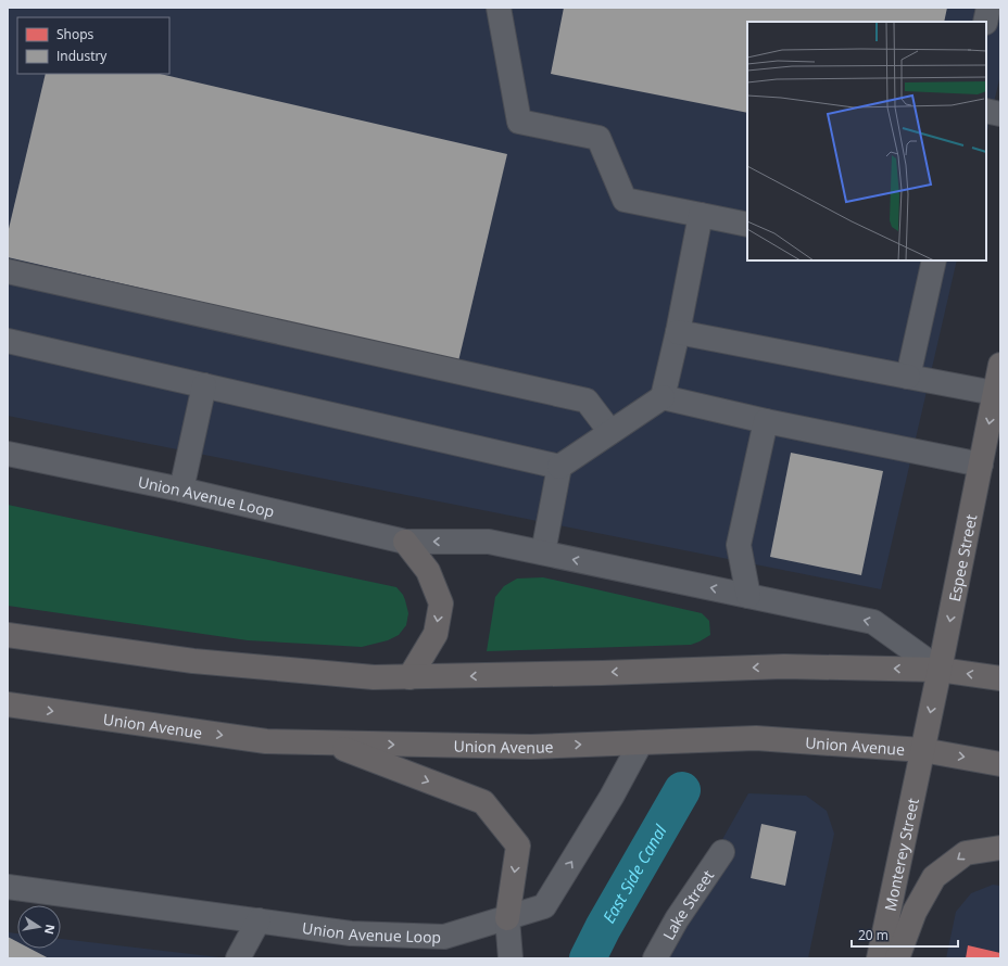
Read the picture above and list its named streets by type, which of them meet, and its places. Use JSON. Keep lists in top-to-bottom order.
{
  "streets": {
    "main road": ["Espee Street", "Union Avenue", "Monterey Street"],
    "street": ["Union Avenue Loop", "Lake Street"]
  },
  "crossings": [
    ["Union Avenue Loop", "Union Avenue"],
    ["Espee Street", "Union Avenue"],
    ["Espee Street", "Monterey Street"],
    ["Union Avenue", "Monterey Street"]
  ],
  "one_way": ["Espee Street"],
  "water": ["East Side Canal"],
  "legend": ["Shops", "Industry"],
  "scale_bar": "20 m",
  "north": "right"
}
